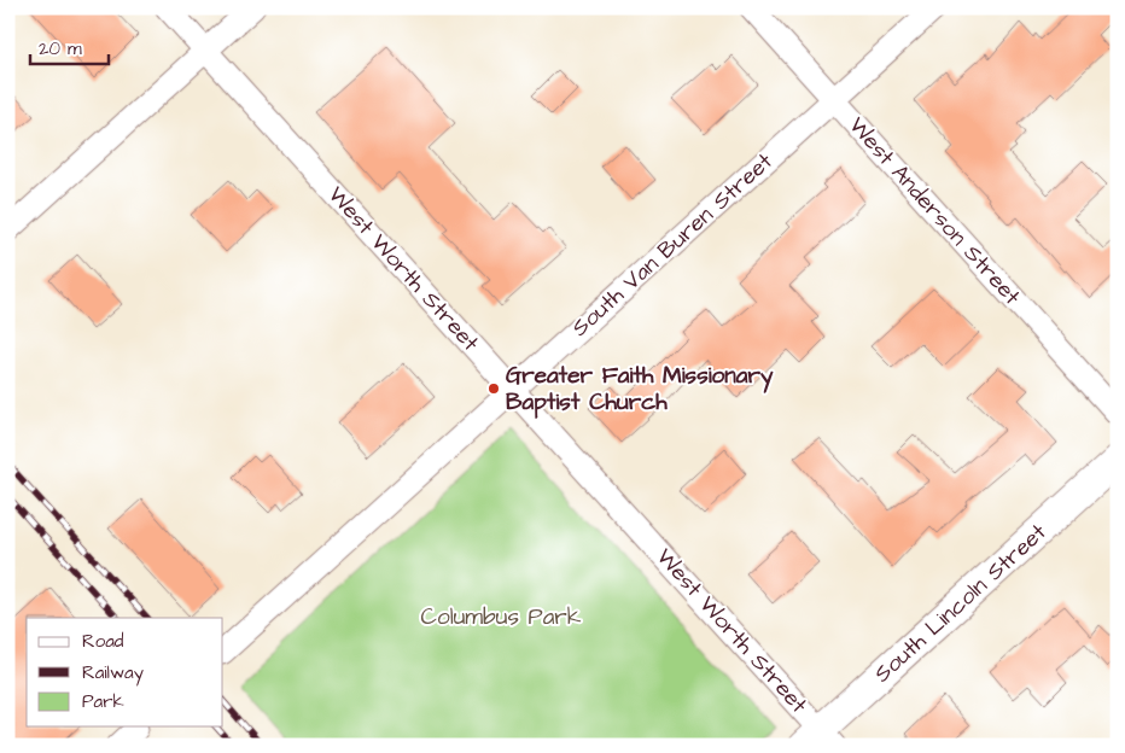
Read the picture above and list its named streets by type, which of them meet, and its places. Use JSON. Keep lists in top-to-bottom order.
{
  "streets": {
    "street": [
      "West Anderson Street",
      "South Van Buren Street",
      "West Worth Street",
      "South Lincoln Street"
    ]
  },
  "crossings": [
    ["West Anderson Street", "South Van Buren Street"],
    ["South Van Buren Street", "West Worth Street"],
    ["West Worth Street", "South Lincoln Street"]
  ],
  "parks": ["Columbus Park"],
  "places": ["Greater Faith Missionary Baptist Church"],
  "legend": ["Road", "Railway", "Park"],
  "scale_bar": "20 m"
}
